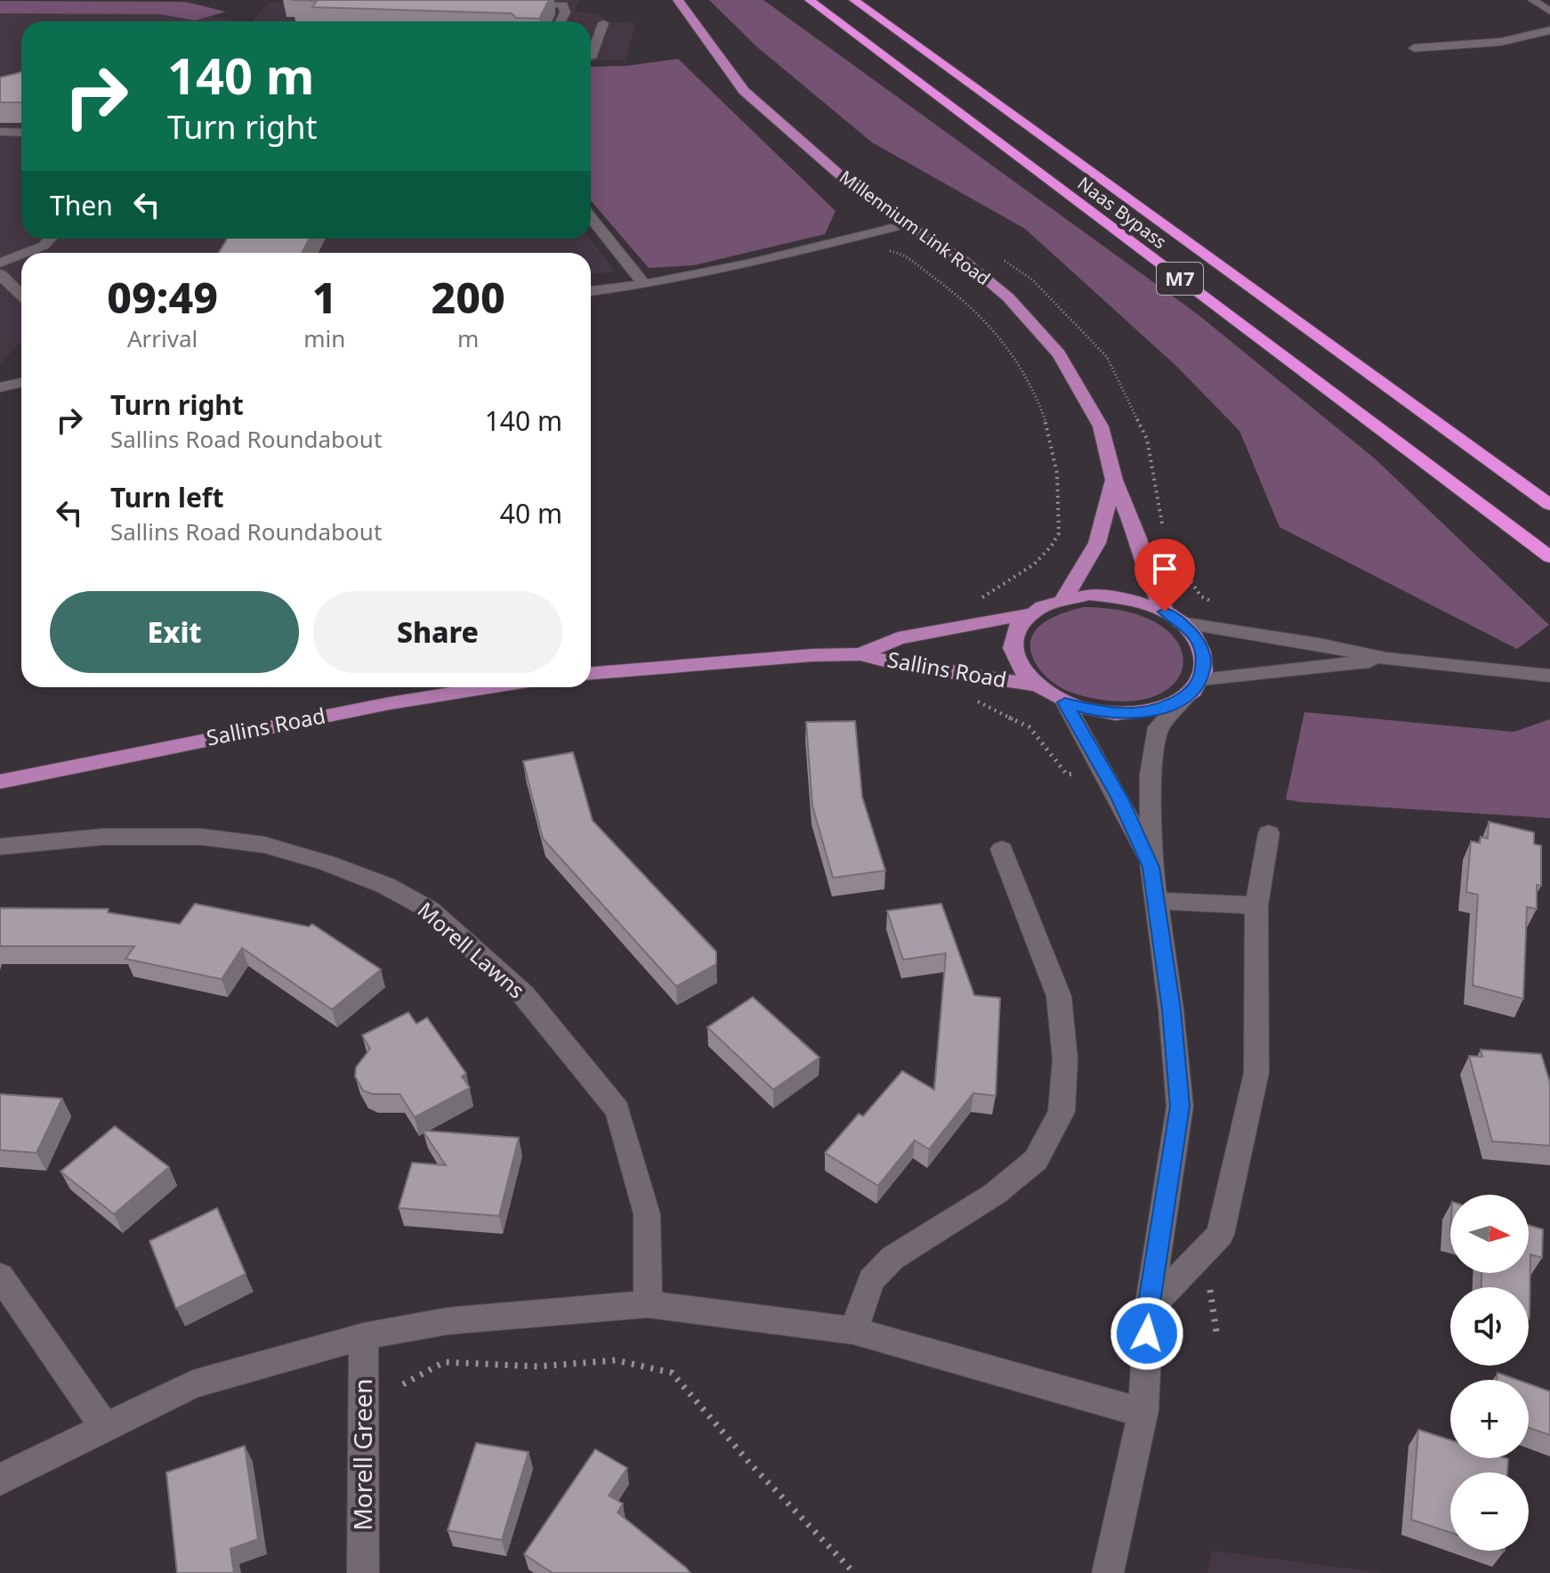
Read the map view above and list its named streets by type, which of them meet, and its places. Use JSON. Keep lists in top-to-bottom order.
{
  "streets": {
    "highway": ["Naas Bypass", "M7"],
    "main road": ["Millennium Link Road", "Sallins Road"],
    "street": ["Morell Lawns", "Morell Green"]
  },
  "crossings": [
    ["Millennium Link Road", "Sallins Road"]
  ],
  "north": "right",
  "page": {
    "turn": ["140 m", "Turn right"],
    "then": "Then",
    "eta": [
      "09:49",
      "Arrival",
      "1",
      "min",
      "200",
      "m"
    ],
    "list": [
      {
        "name": "Turn right",
        "note": "Sallins Road Roundabout",
        "value": "140 m"
      },
      {
        "name": "Turn left",
        "note": "Sallins Road Roundabout",
        "value": "40 m"
      }
    ],
    "buttons": ["Exit", "Share"],
    "map_buttons": ["+", "−"]
  }
}
